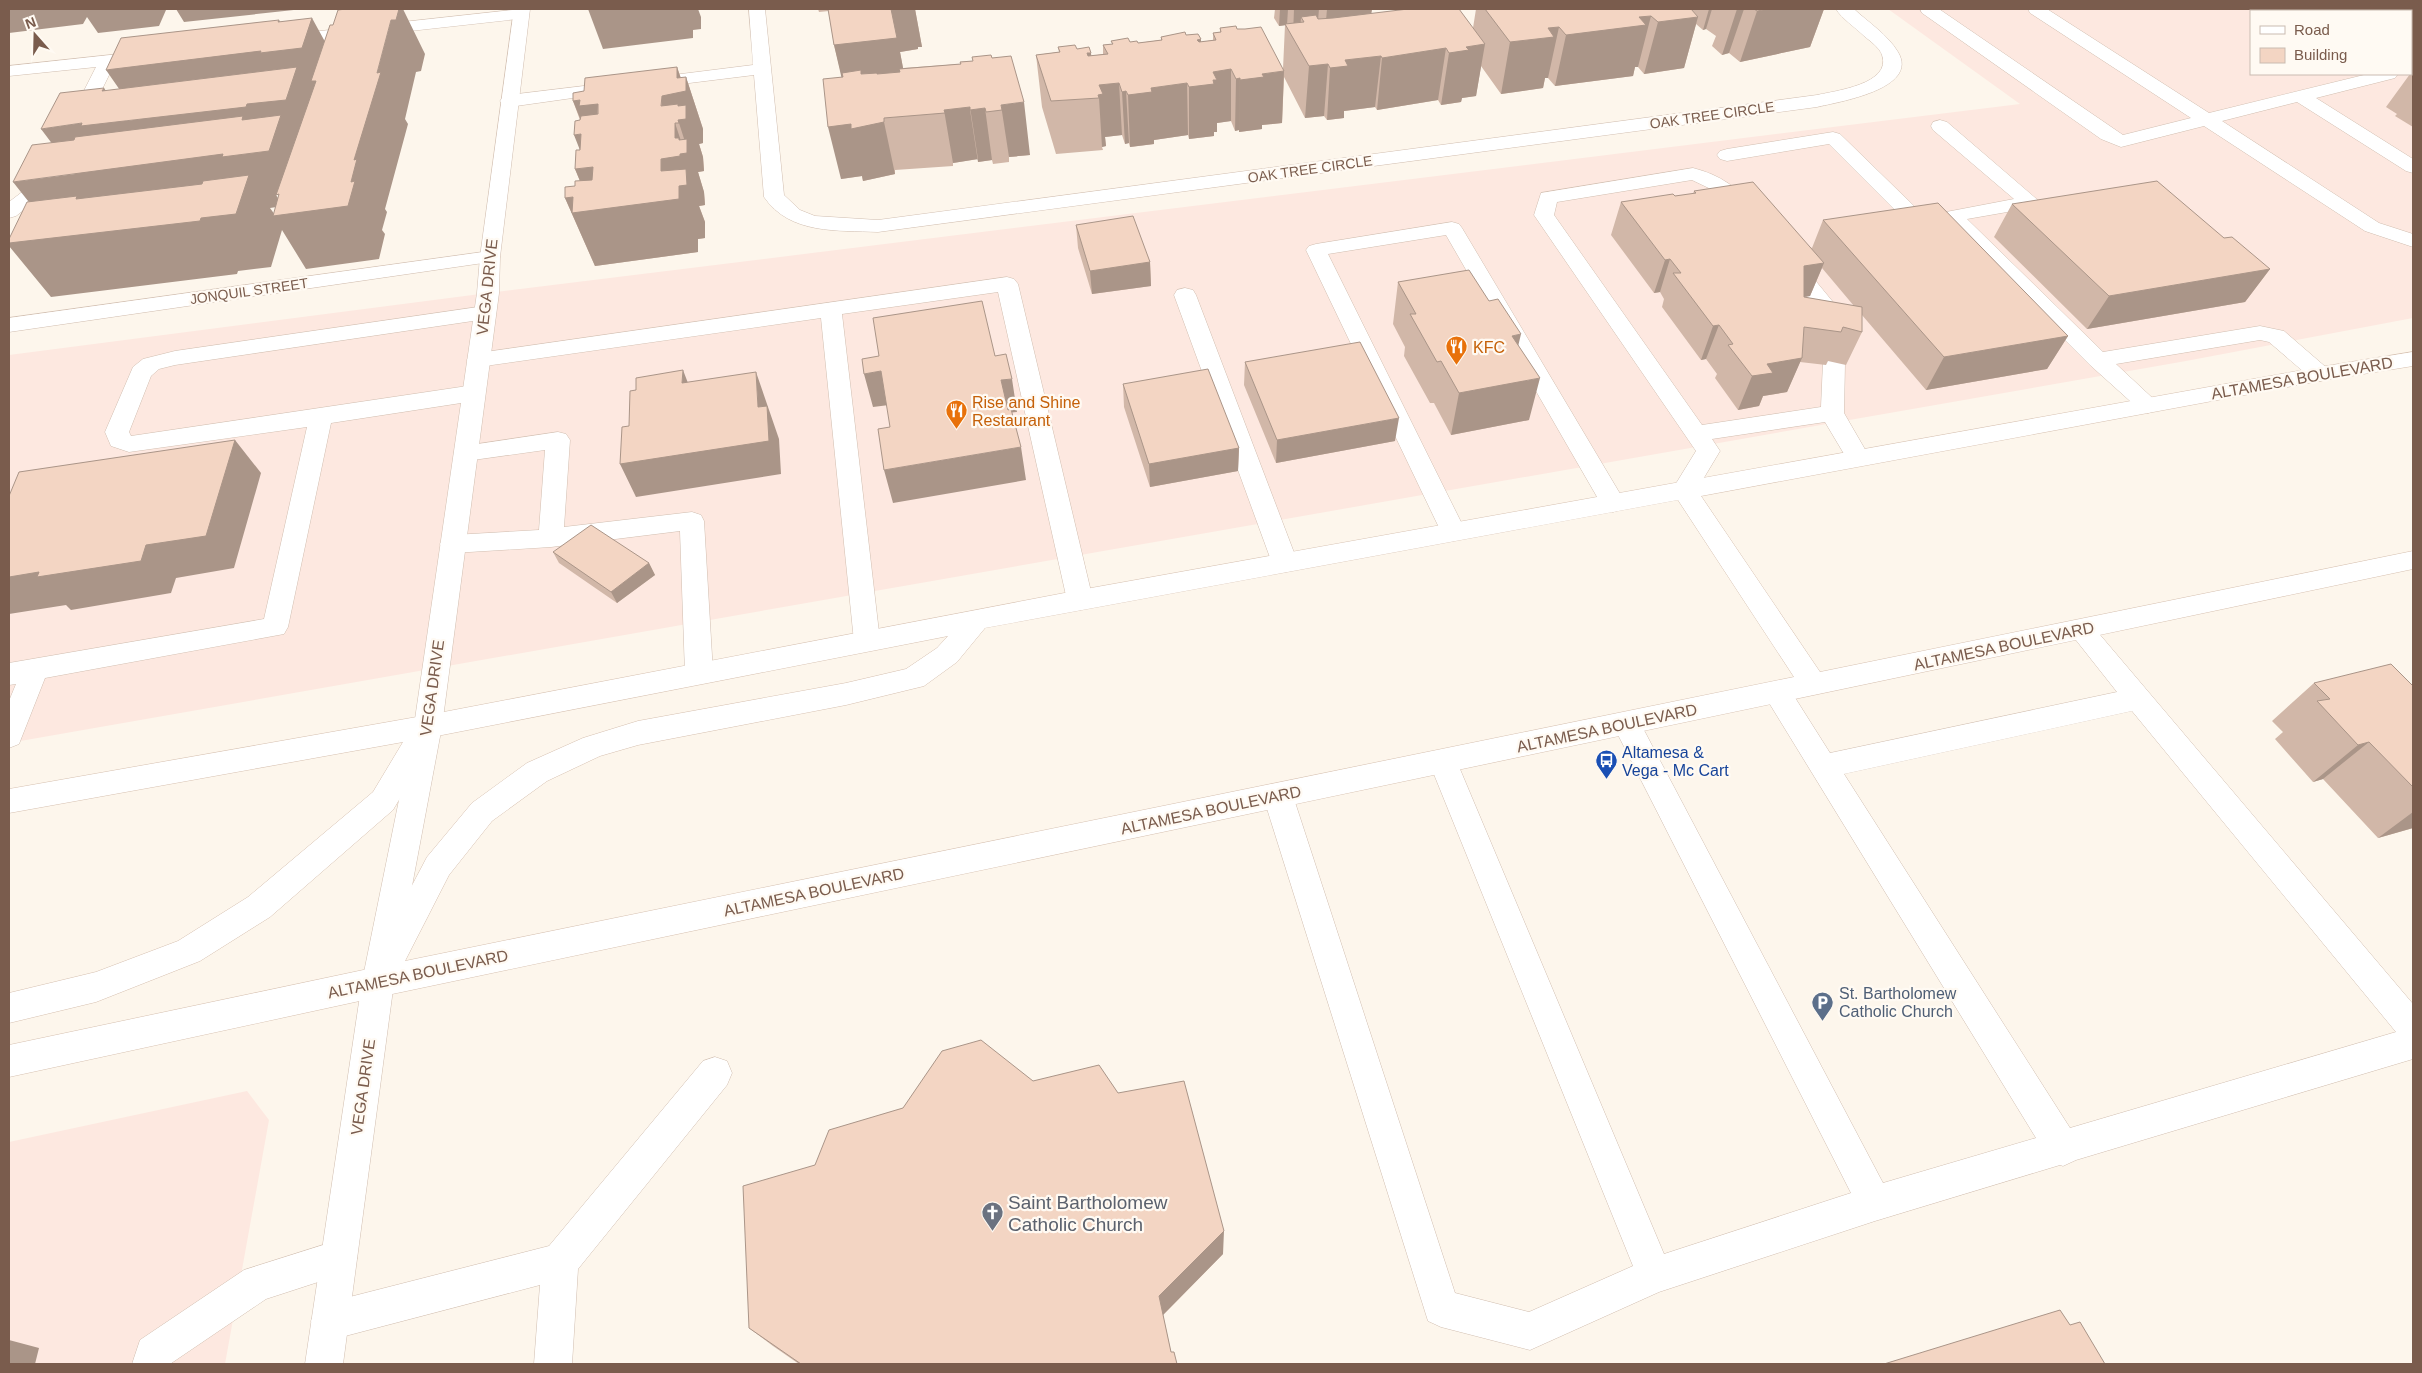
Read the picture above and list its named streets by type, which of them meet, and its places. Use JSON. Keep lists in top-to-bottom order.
{
  "streets": {
    "main road": [
      "OAK TREE CIRCLE",
      "VEGA DRIVE",
      "JONQUIL STREET",
      "ALTAMESA BOULEVARD"
    ]
  },
  "crossings": [
    ["VEGA DRIVE", "JONQUIL STREET"],
    ["VEGA DRIVE", "ALTAMESA BOULEVARD"]
  ],
  "places": {
    "restaurant": ["KFC", "Rise and Shine Restaurant"],
    "bus stop": ["Altamesa & Vega - Mc Cart"],
    "parking": ["St. Bartholomew Catholic Church"],
    "church": ["Saint Bartholomew Catholic Church"]
  },
  "legend": ["Road", "Building"],
  "north": "top"
}
